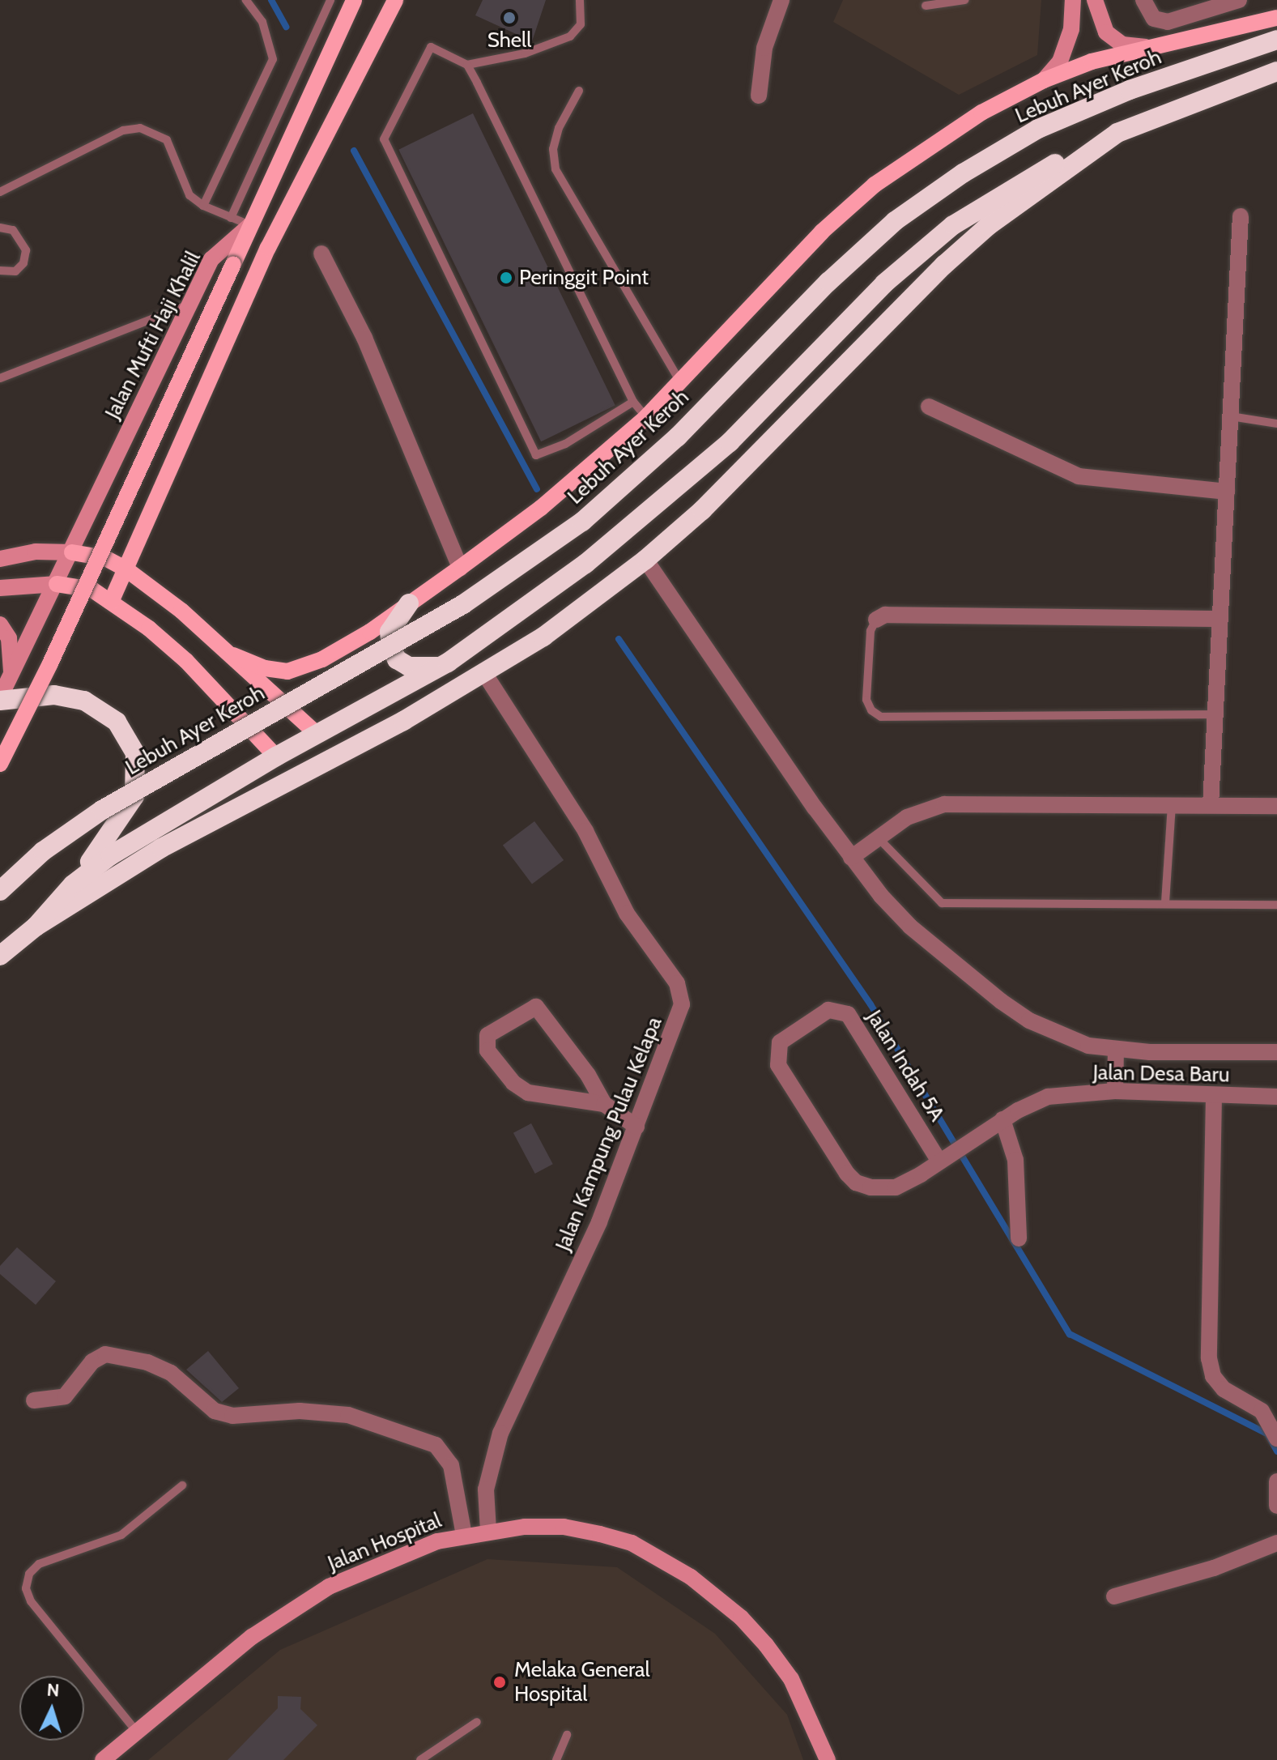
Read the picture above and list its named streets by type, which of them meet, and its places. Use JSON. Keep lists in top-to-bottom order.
{
  "streets": {
    "highway": ["Lebuh Ayer Keroh"],
    "main road": ["Jalan Mufti Haji Khalil"],
    "street": [
      "Jalan Indah 5A",
      "Jalan Desa Baru",
      "Jalan Kampung Pulau Kelapa",
      "Jalan Hospital"
    ]
  },
  "crossings": [
    ["Jalan Indah 5A", "Jalan Desa Baru"],
    ["Jalan Kampung Pulau Kelapa", "Jalan Hospital"]
  ],
  "places": ["Shell", "Peringgit Point", "Melaka General Hospital"],
  "north": "top"
}
